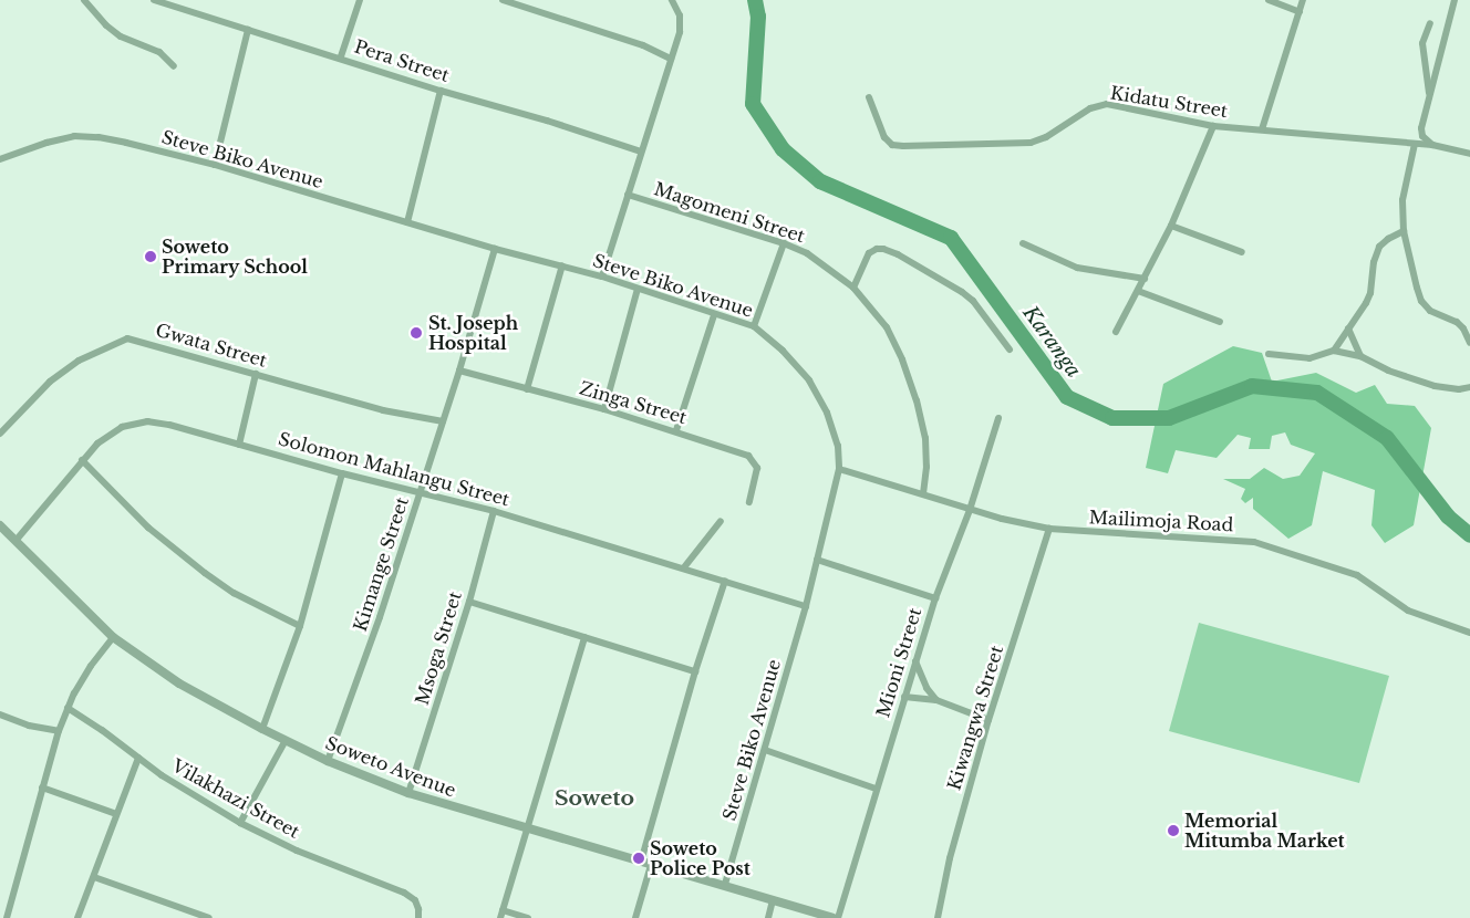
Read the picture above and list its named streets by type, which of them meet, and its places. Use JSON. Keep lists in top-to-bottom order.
{
  "streets": {
    "street": [
      "Pera Street",
      "Kidatu Street",
      "Steve Biko Avenue",
      "Magomeni Street",
      "Gwata Street",
      "Zinga Street",
      "Solomon Mahlangu Street",
      "Mailimoja Road",
      "Kimange Street",
      "Msoga Street",
      "Mioni Street",
      "Kiwangwa Street",
      "Soweto Avenue",
      "Vilakhazi Street"
    ]
  },
  "crossings": [
    ["Steve Biko Avenue", "Solomon Mahlangu Street"],
    ["Steve Biko Avenue", "Mailimoja Road"],
    ["Steve Biko Avenue", "Kimange Street"],
    ["Steve Biko Avenue", "Soweto Avenue"],
    ["Magomeni Street", "Mailimoja Road"],
    ["Gwata Street", "Kimange Street"],
    ["Zinga Street", "Kimange Street"],
    ["Solomon Mahlangu Street", "Kimange Street"],
    ["Solomon Mahlangu Street", "Msoga Street"],
    ["Solomon Mahlangu Street", "Soweto Avenue"],
    ["Mailimoja Road", "Mioni Street"],
    ["Mailimoja Road", "Kiwangwa Street"],
    ["Kimange Street", "Soweto Avenue"],
    ["Msoga Street", "Soweto Avenue"]
  ],
  "districts": ["Soweto"],
  "water": ["Karanga"],
  "places": [
    "Soweto Primary School",
    "St. Joseph Hospital",
    "Memorial Mitumba Market",
    "Soweto Police Post"
  ]
}
